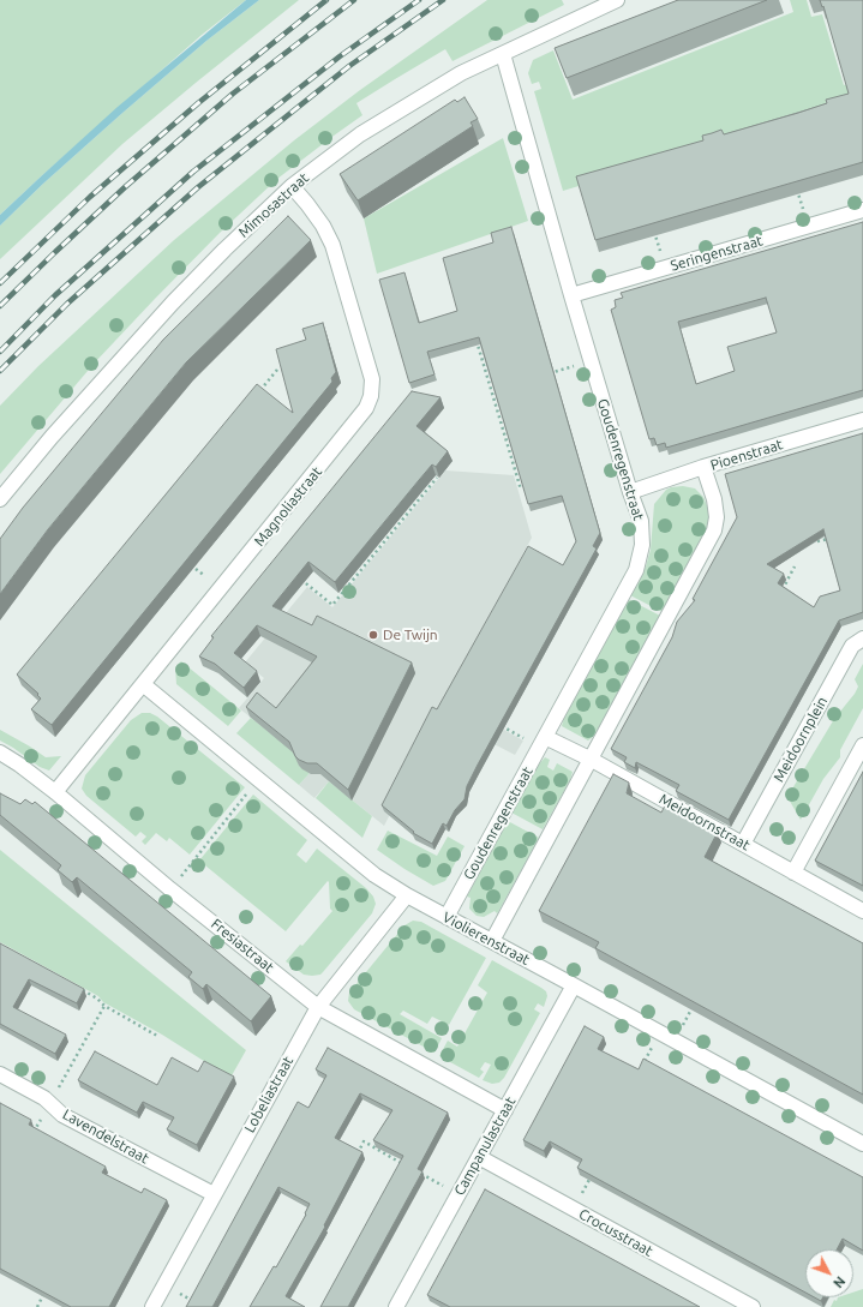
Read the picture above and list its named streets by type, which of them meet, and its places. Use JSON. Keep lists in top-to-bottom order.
{
  "streets": {
    "street": [
      "Mimosastraat",
      "Seringenstraat",
      "Pioenstraat",
      "Goudenregenstraat",
      "Magnoliastraat",
      "Meidoornplein",
      "Meidoornstraat",
      "Violierenstraat",
      "Fresiastraat",
      "Lobeliastraat",
      "Lavendelstraat",
      "Campanulastraat",
      "Crocusstraat"
    ]
  },
  "crossings": [
    ["Mimosastraat", "Goudenregenstraat"],
    ["Mimosastraat", "Magnoliastraat"],
    ["Seringenstraat", "Goudenregenstraat"],
    ["Pioenstraat", "Goudenregenstraat"],
    ["Goudenregenstraat", "Meidoornstraat"],
    ["Goudenregenstraat", "Violierenstraat"],
    ["Magnoliastraat", "Violierenstraat"],
    ["Magnoliastraat", "Fresiastraat"],
    ["Meidoornplein", "Meidoornstraat"],
    ["Violierenstraat", "Lobeliastraat"],
    ["Violierenstraat", "Campanulastraat"],
    ["Fresiastraat", "Lobeliastraat"],
    ["Fresiastraat", "Campanulastraat"],
    ["Lobeliastraat", "Lavendelstraat"],
    ["Campanulastraat", "Crocusstraat"]
  ],
  "places": ["De Twijn"],
  "north": "bottom right"
}
